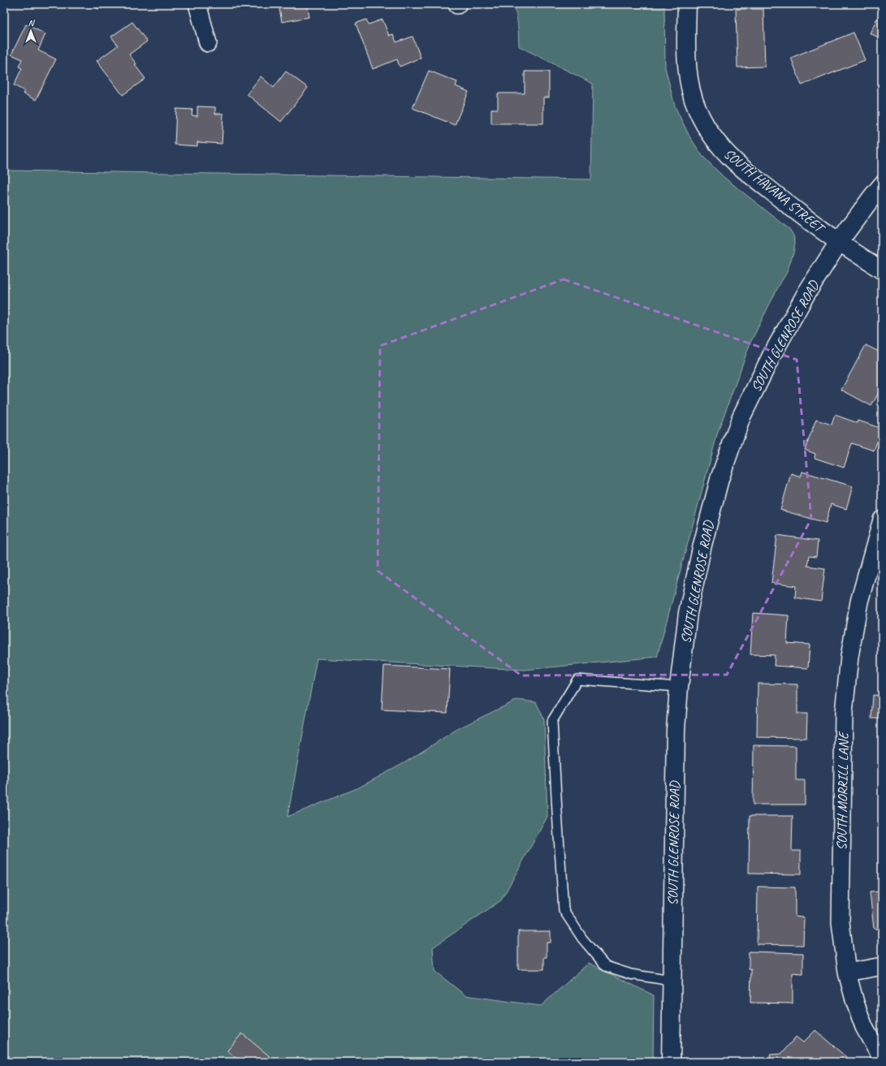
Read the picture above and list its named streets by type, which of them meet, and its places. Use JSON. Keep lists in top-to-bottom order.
{
  "streets": {
    "street": ["SOUTH HAVANA STREET", "SOUTH GLENROSE ROAD", "SOUTH MORRILL LANE"]
  },
  "crossings": [
    ["SOUTH HAVANA STREET", "SOUTH GLENROSE ROAD"]
  ],
  "north": "top"
}
